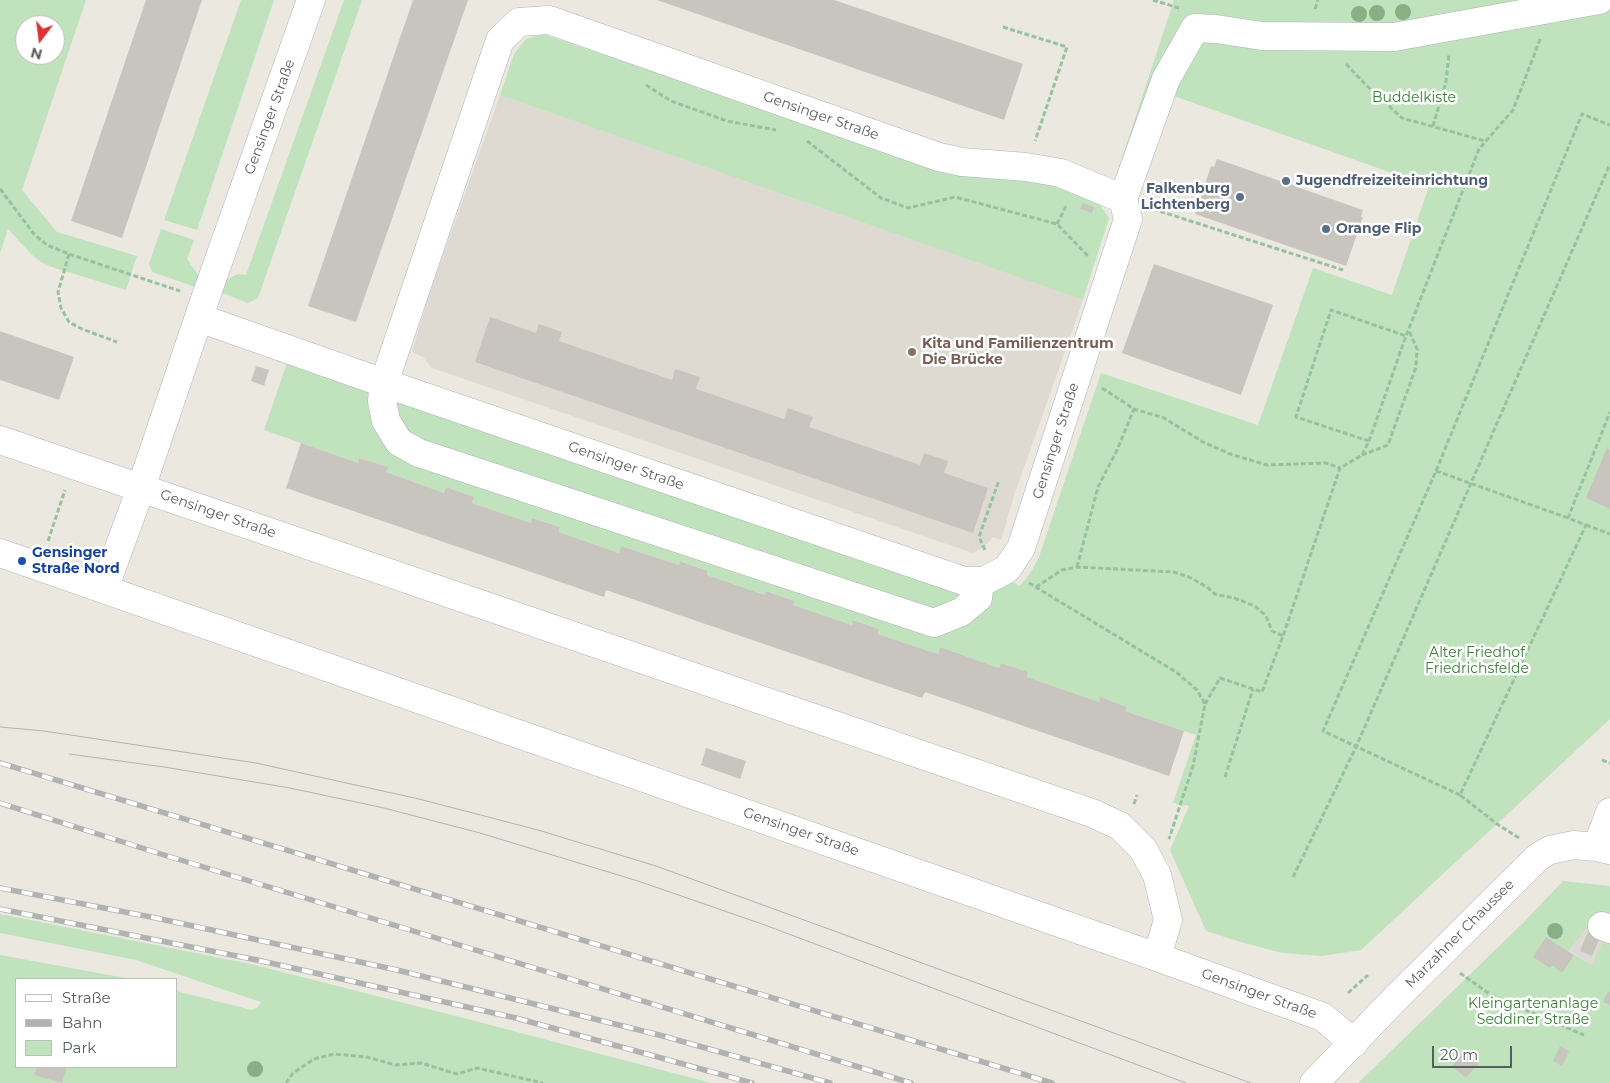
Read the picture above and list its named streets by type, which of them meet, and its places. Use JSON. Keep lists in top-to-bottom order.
{
  "streets": {
    "street": ["Gensinger Straße", "Marzahner Chaussee"]
  },
  "crossings": [
    ["Gensinger Straße", "Marzahner Chaussee"]
  ],
  "parks": ["Buddelkiste", "Alter Friedhof Friedrichsfelde", "Kleingartenanlage Seddiner Straße"],
  "places": [
    "Jugendfreizeiteinrichtung",
    "Falkenburg Lichtenberg",
    "Orange Flip",
    "Kita und Familienzentrum Die Brücke",
    "Gensinger Straße Nord"
  ],
  "legend": ["Straße", "Bahn", "Park"],
  "scale_bar": "20 m",
  "north": "bottom"
}
